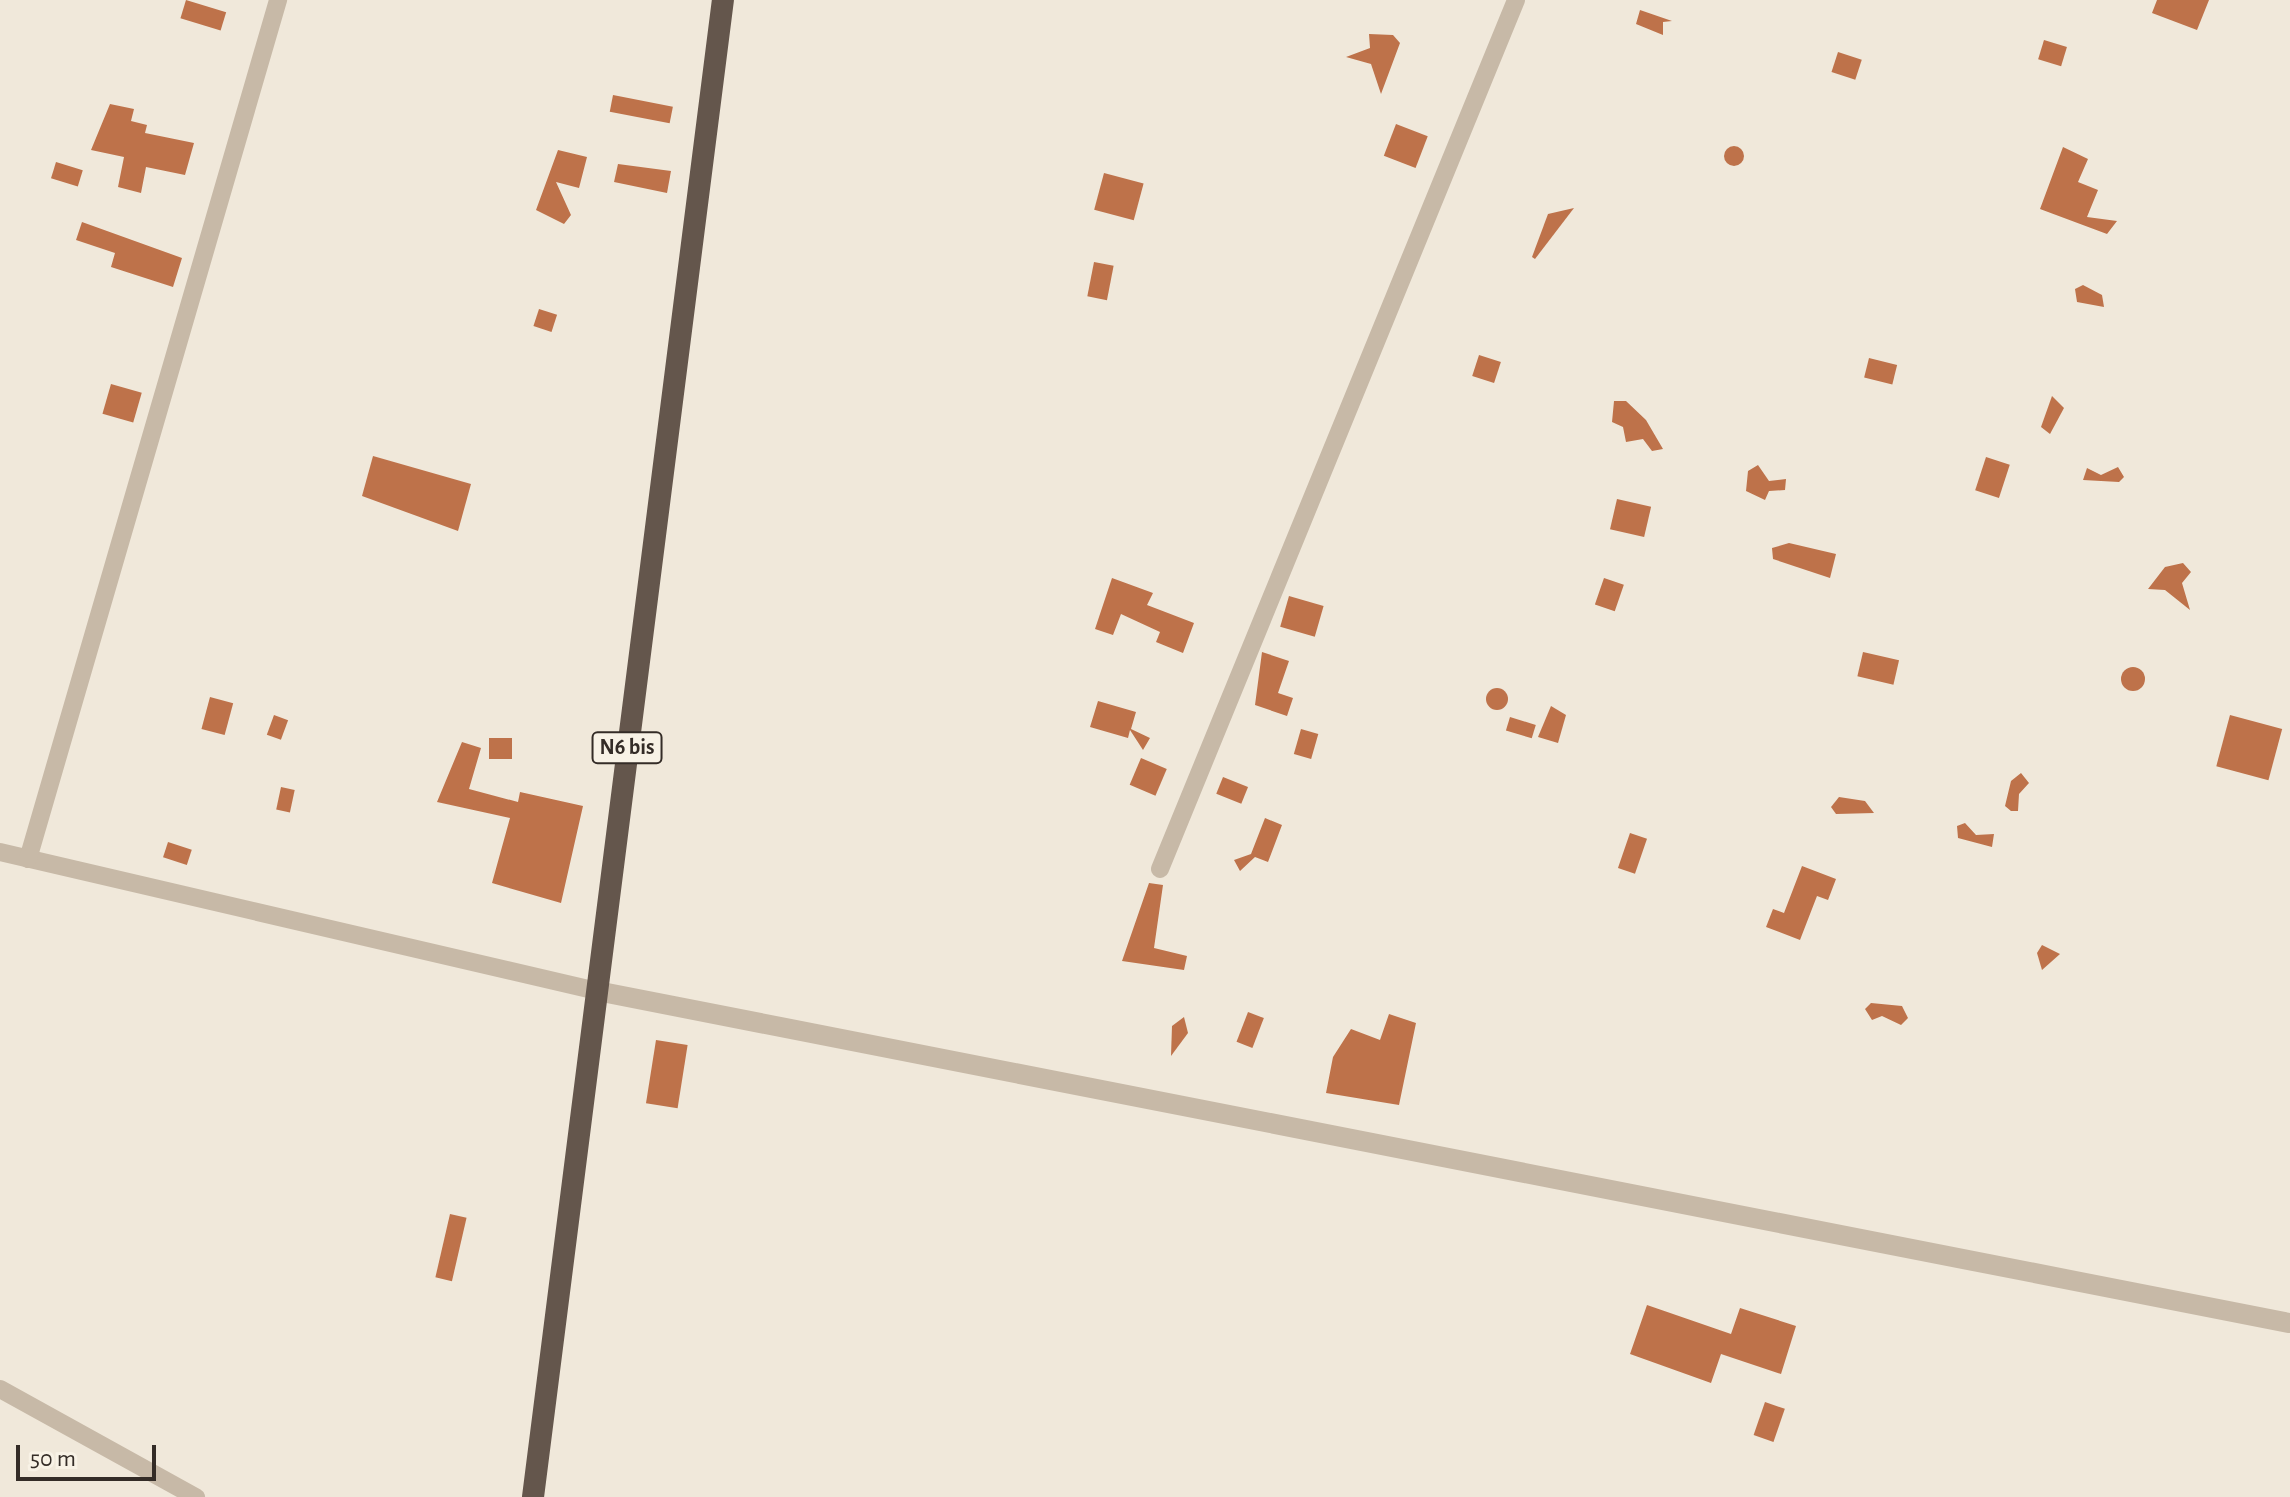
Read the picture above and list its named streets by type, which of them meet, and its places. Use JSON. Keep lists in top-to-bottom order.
{
  "streets": {
    "highway": ["N6 bis"]
  },
  "scale_bar": "50 m"
}
